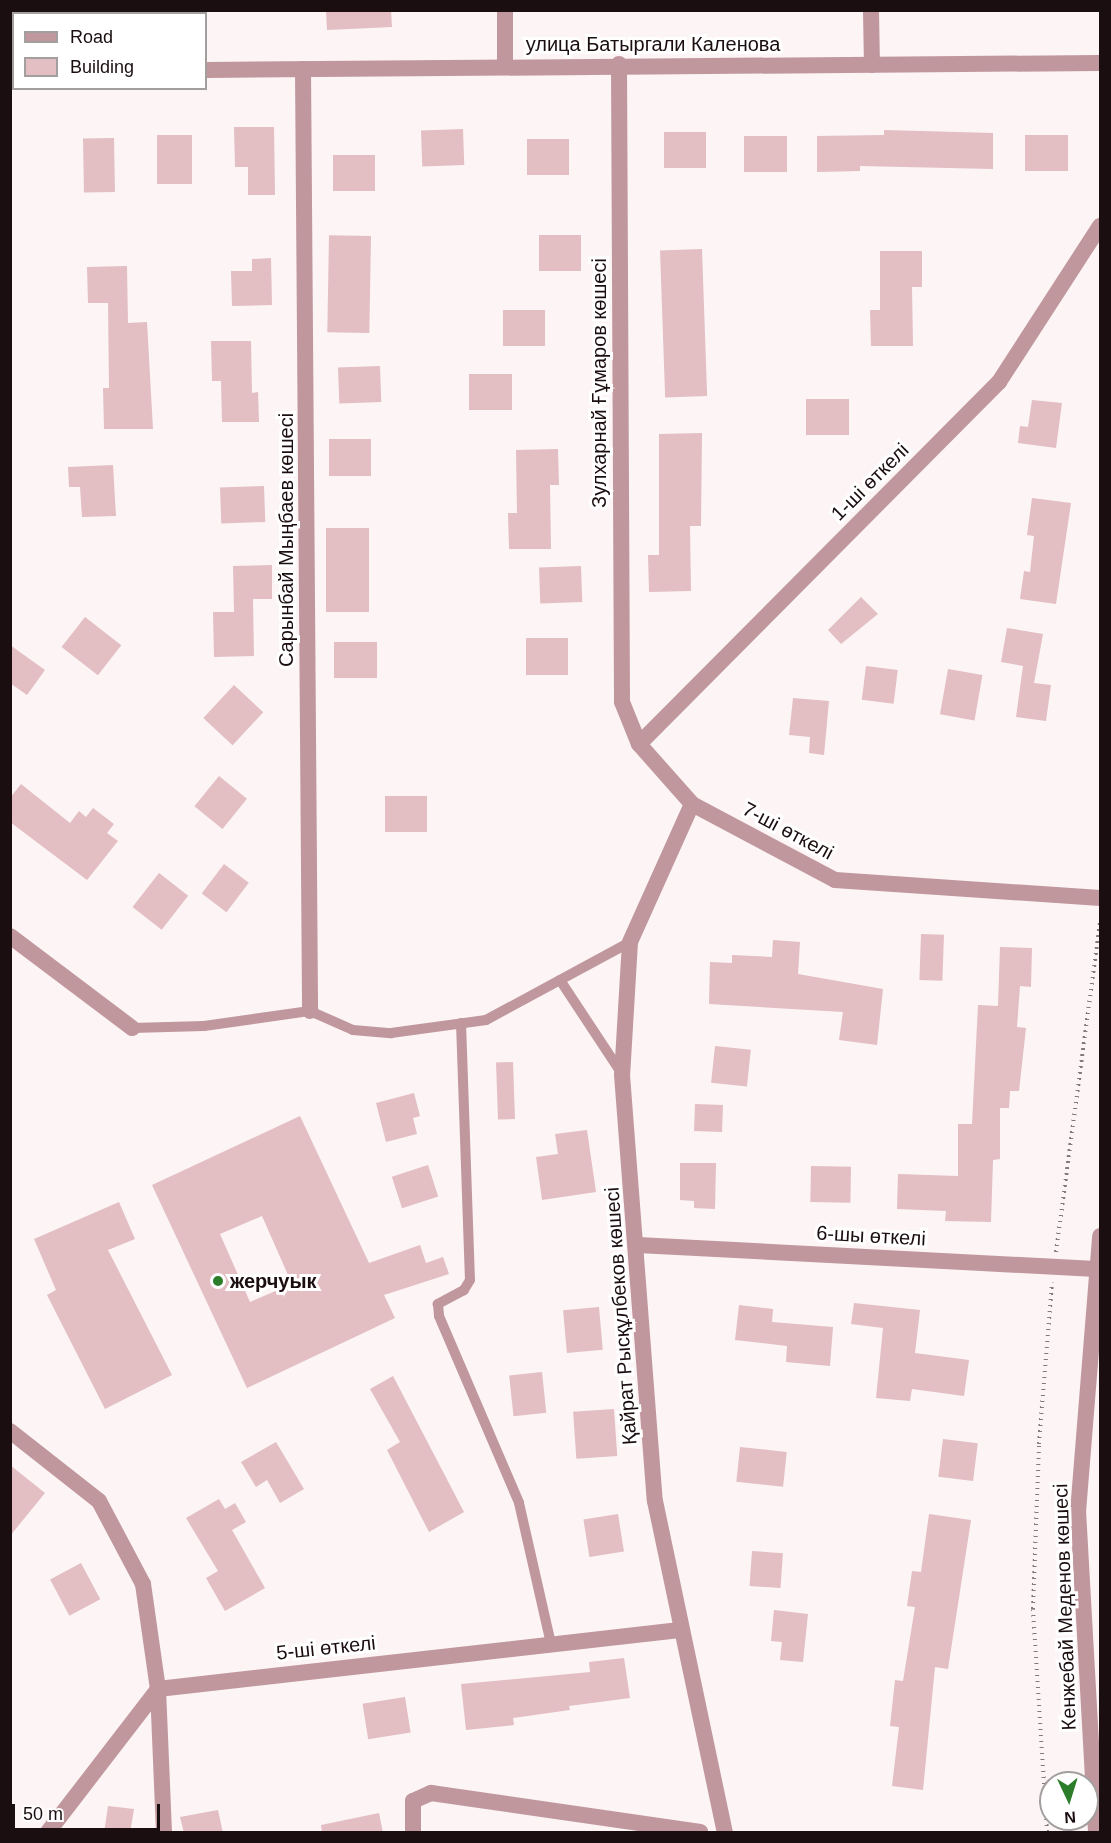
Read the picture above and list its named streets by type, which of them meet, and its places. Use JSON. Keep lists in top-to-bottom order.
{
  "streets": {
    "street": [
      "улица Батыргали Каленова",
      "Зулхарнай Ғұмаров көшесі",
      "1-ші өткелі",
      "Сарынбай Мыңбаев көшесі",
      "7-ші өткелі",
      "6-шы өткелі",
      "Қайрат Рысқұлбеков көшесі",
      "Кенжебай Меденов көшесі",
      "5-ші өткелі"
    ]
  },
  "crossings": [
    ["улица Батыргали Каленова", "Зулхарнай Ғұмаров көшесі"],
    ["улица Батыргали Каленова", "Сарынбай Мыңбаев көшесі"],
    ["Зулхарнай Ғұмаров көшесі", "7-ші өткелі"],
    ["1-ші өткелі", "7-ші өткелі"],
    ["7-ші өткелі", "Қайрат Рысқұлбеков көшесі"],
    ["6-шы өткелі", "Қайрат Рысқұлбеков көшесі"],
    ["6-шы өткелі", "Кенжебай Меденов көшесі"],
    ["Қайрат Рысқұлбеков көшесі", "5-ші өткелі"]
  ],
  "places": ["жерчуык"],
  "legend": ["Road", "Building"],
  "scale_bar": "50 m",
  "north": "bottom"
}
